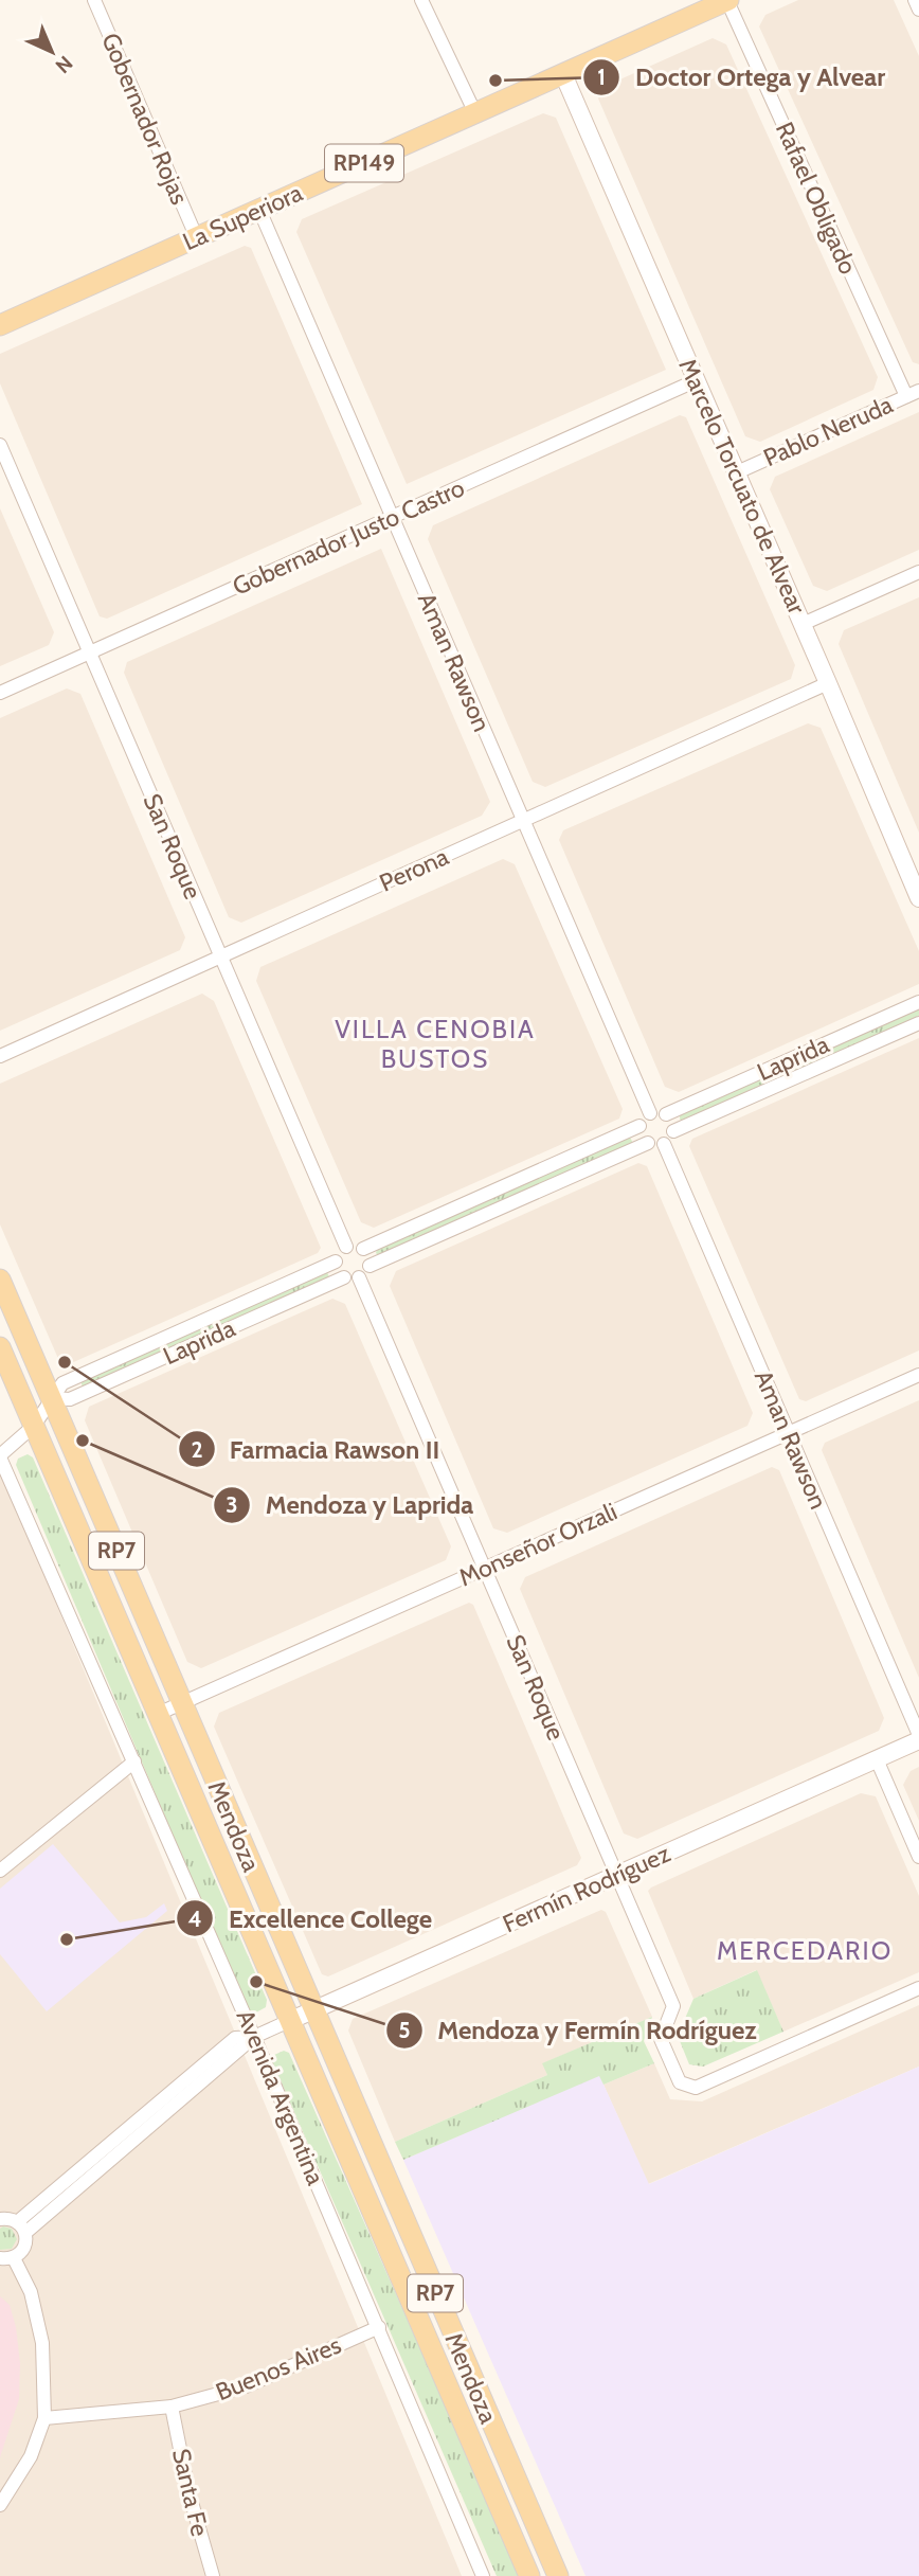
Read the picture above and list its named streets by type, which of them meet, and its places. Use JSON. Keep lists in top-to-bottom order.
{
  "streets": {
    "main road": [
      "RP149",
      "La Superiora",
      "RP7",
      "Mendoza"
    ],
    "street": [
      "Gobernador Rojas",
      "Rafael Obligado",
      "Pablo Neruda",
      "Marcelo Torcuato de Alvear",
      "Gobernador Justo Castro",
      "Aman Rawson",
      "San Roque",
      "Perona",
      "Laprida",
      "Monseñor Orzali",
      "Fermín Rodríguez",
      "Avenida Argentina",
      "Buenos Aires",
      "Santa Fe"
    ]
  },
  "crossings": [
    ["Gobernador Rojas", "La Superiora"],
    ["Rafael Obligado", "La Superiora"],
    ["Rafael Obligado", "Pablo Neruda"],
    ["La Superiora", "Marcelo Torcuato de Alvear"],
    ["La Superiora", "Aman Rawson"],
    ["Pablo Neruda", "Marcelo Torcuato de Alvear"],
    ["Marcelo Torcuato de Alvear", "Gobernador Justo Castro"],
    ["Marcelo Torcuato de Alvear", "Perona"],
    ["Gobernador Justo Castro", "Aman Rawson"],
    ["Gobernador Justo Castro", "San Roque"],
    ["Aman Rawson", "Perona"],
    ["Aman Rawson", "Laprida"],
    ["Aman Rawson", "Monseñor Orzali"],
    ["Aman Rawson", "Fermín Rodríguez"],
    ["San Roque", "Perona"],
    ["San Roque", "Laprida"],
    ["San Roque", "Monseñor Orzali"],
    ["San Roque", "Fermín Rodríguez"],
    ["Laprida", "Mendoza"],
    ["Laprida", "Avenida Argentina"],
    ["Monseñor Orzali", "Mendoza"],
    ["Mendoza", "Fermín Rodríguez"],
    ["Fermín Rodríguez", "Avenida Argentina"],
    ["Avenida Argentina", "Buenos Aires"],
    ["Buenos Aires", "Santa Fe"]
  ],
  "districts": ["VILLA CENOBIA BUSTOS", "MERCEDARIO"],
  "places": [
    "Doctor Ortega y Alvear",
    "Farmacia Rawson II",
    "Mendoza y Laprida",
    "Excellence College",
    "Mendoza y Fermín Rodríguez"
  ],
  "north": "bottom right"
}
